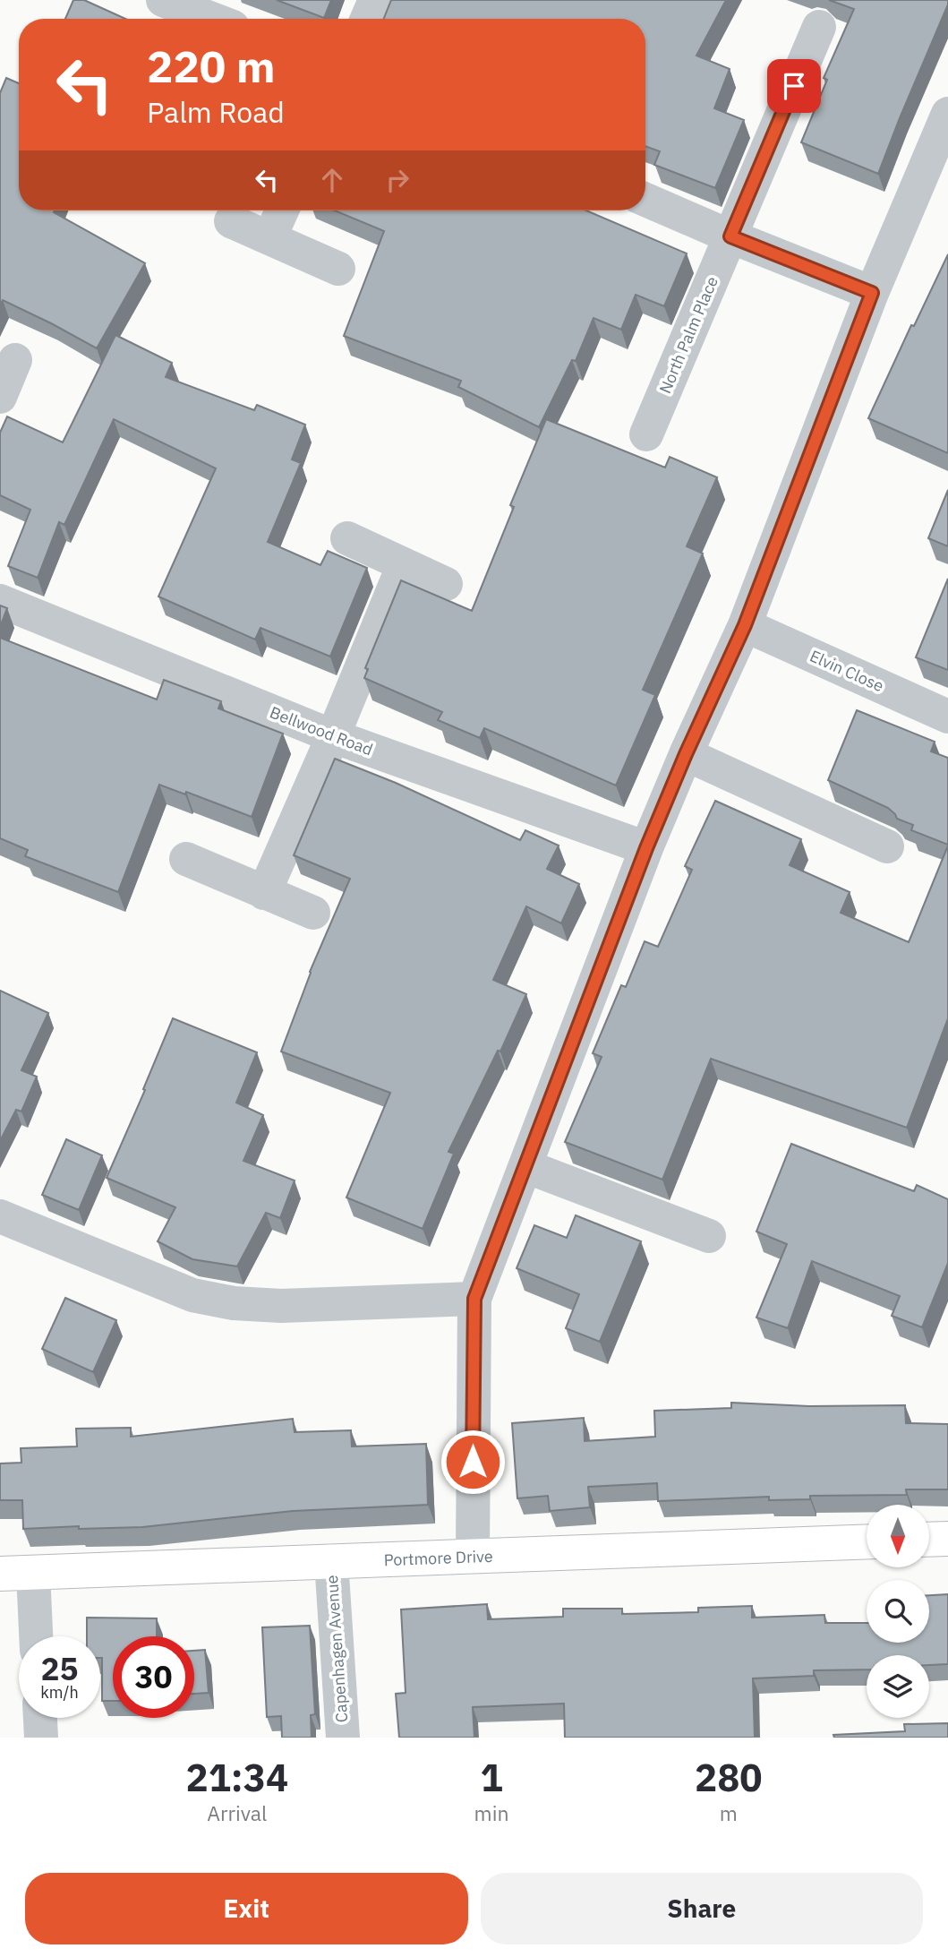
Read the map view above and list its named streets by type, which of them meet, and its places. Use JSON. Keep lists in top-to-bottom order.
{
  "streets": {
    "street": [
      "North Palm Place",
      "Elvin Close",
      "Bellwood Road",
      "Portmore Drive",
      "Capenhagen Avenue"
    ]
  },
  "crossings": [
    ["Portmore Drive", "Capenhagen Avenue"]
  ],
  "north": "bottom",
  "page": {
    "turn": ["220 m", "Palm Road"],
    "speed": "25 km/h",
    "limit": "30",
    "eta": [
      "21:34",
      "Arrival",
      "1",
      "min",
      "280",
      "m"
    ],
    "buttons": ["Exit", "Share"]
  }
}
